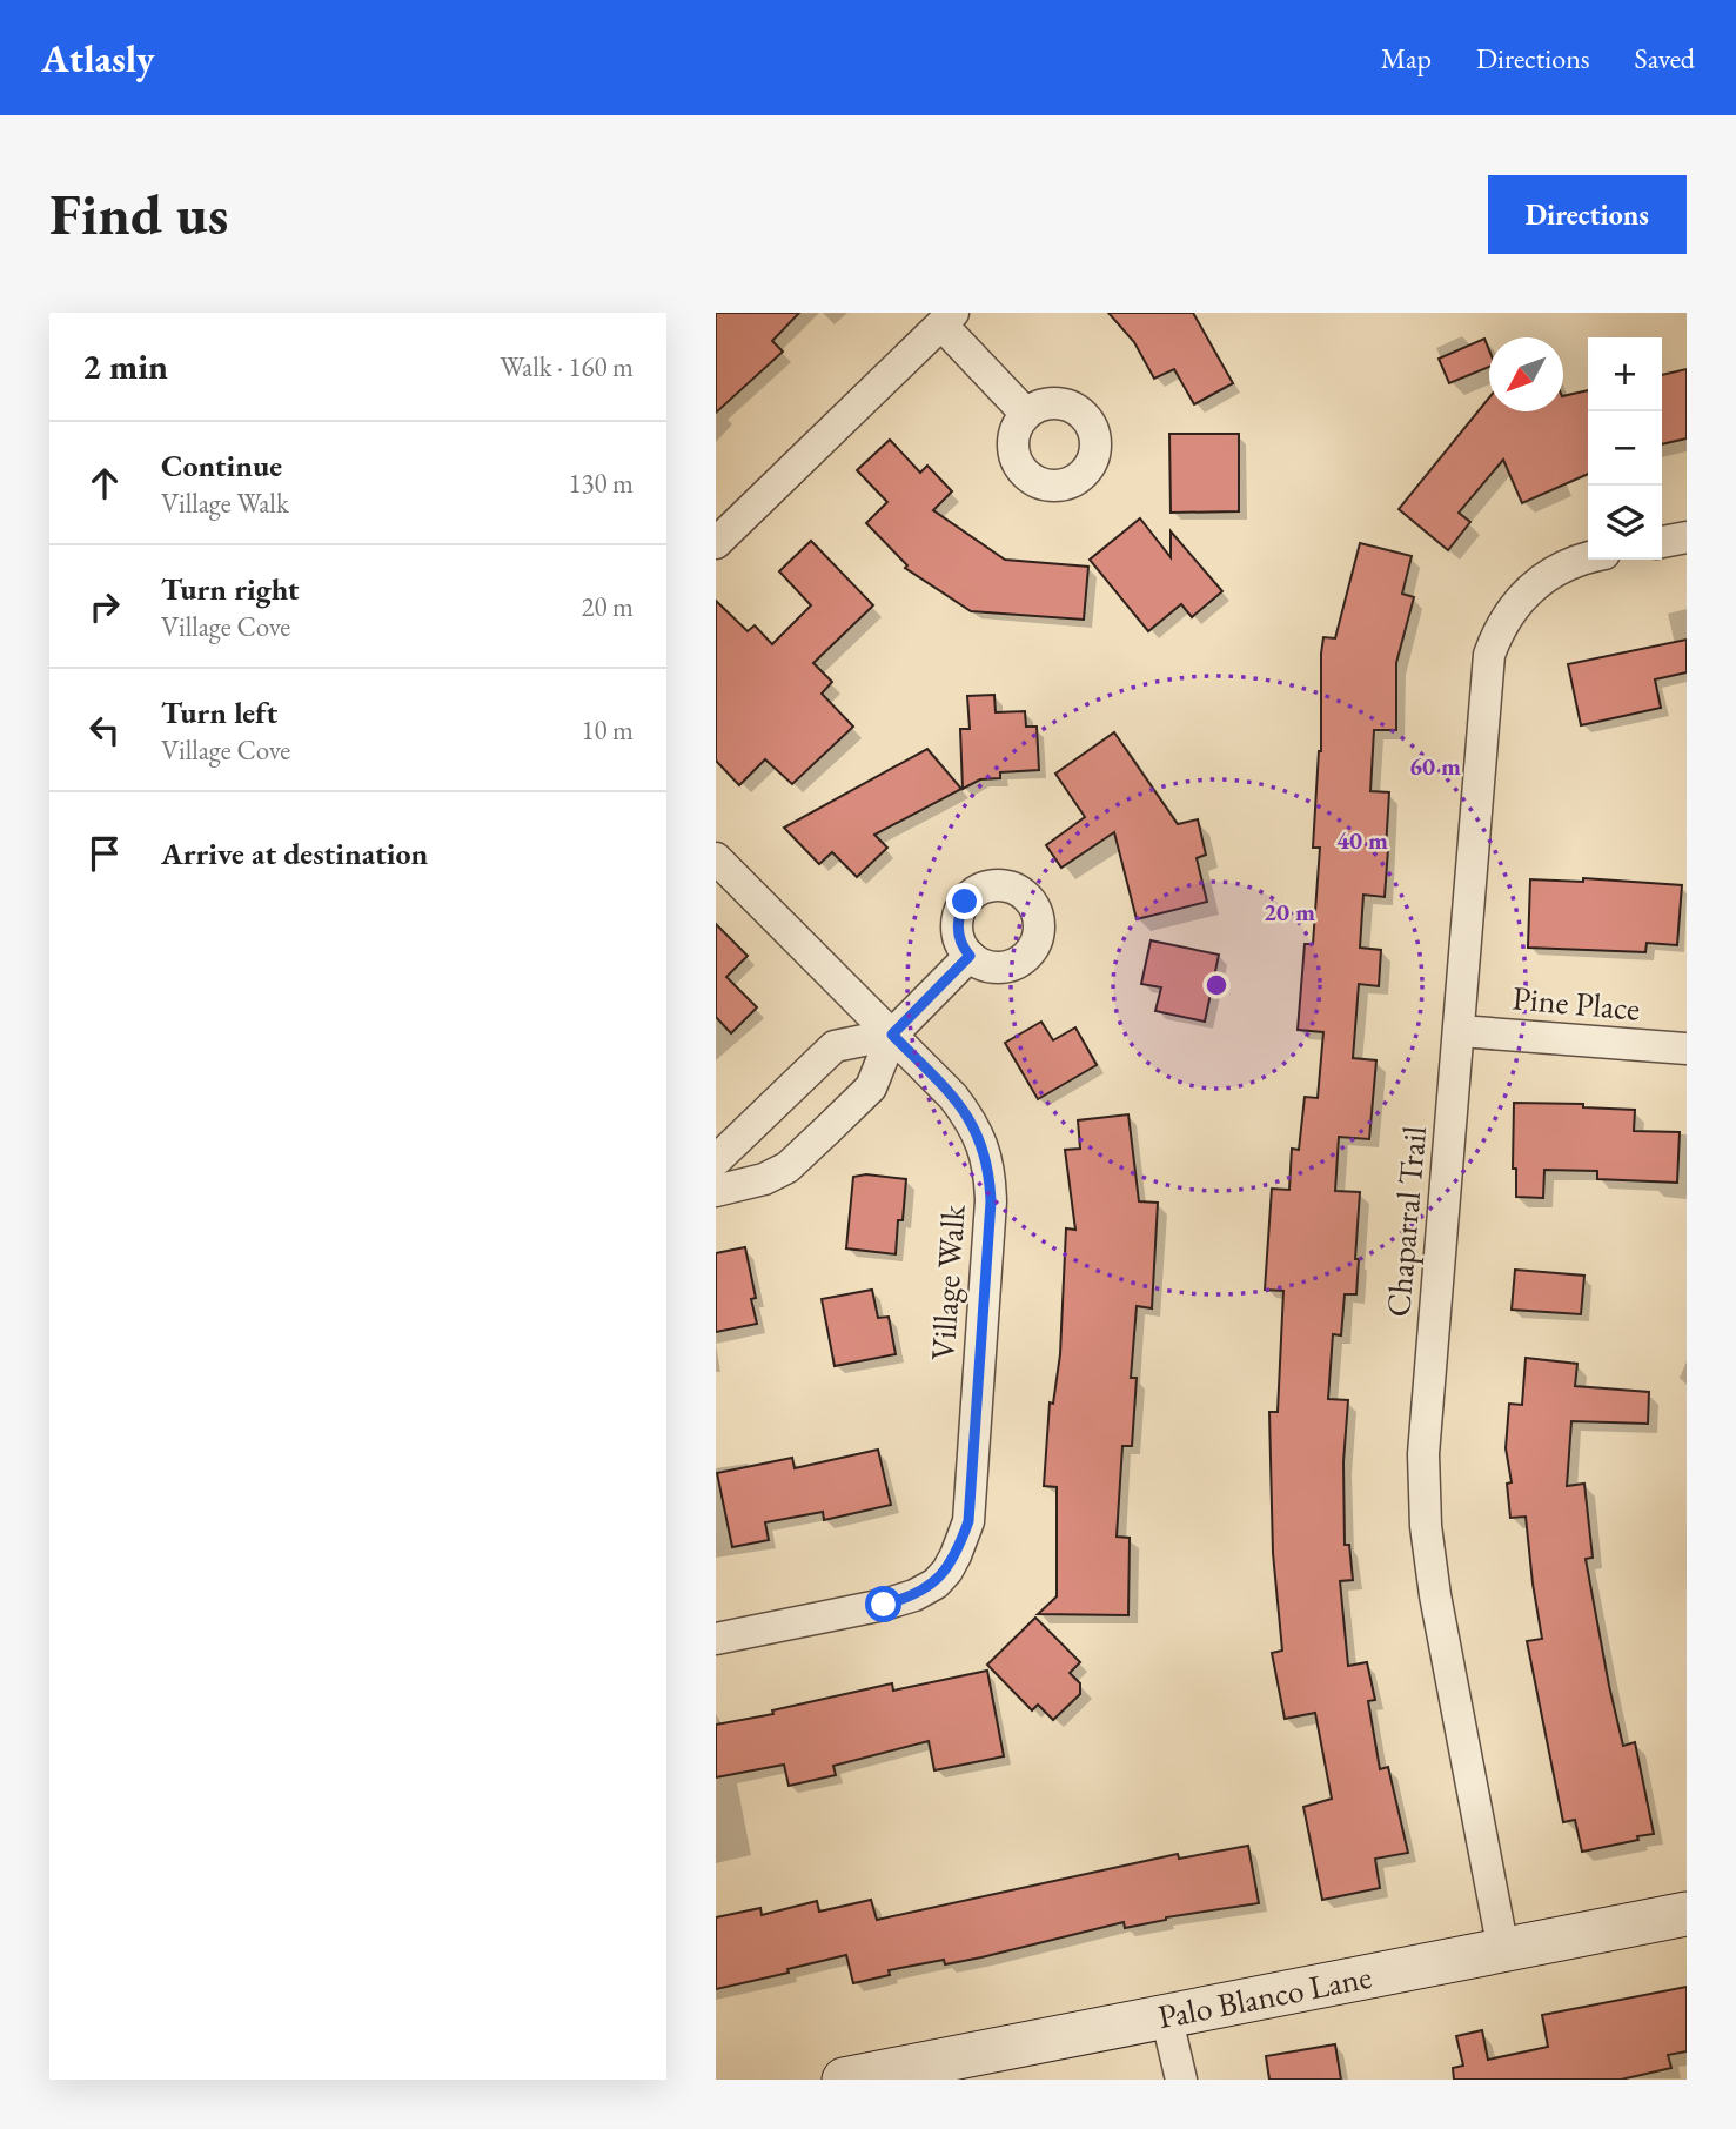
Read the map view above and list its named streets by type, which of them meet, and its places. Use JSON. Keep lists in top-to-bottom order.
{
  "streets": {
    "street": [
      "Pine Place",
      "Chaparral Trail",
      "Village Walk",
      "Palo Blanco Lane"
    ]
  },
  "crossings": [
    ["Pine Place", "Chaparral Trail"],
    ["Chaparral Trail", "Palo Blanco Lane"]
  ],
  "north": "bottom left",
  "page": {
    "header": "Atlasly",
    "nav": ["Map", "Directions", "Saved"],
    "buttons": "Directions",
    "title": "Find us",
    "heading": ["2 min", "Walk · 160 m"],
    "map_buttons": ["+", "−"],
    "list": [
      ["Continue", "Village Walk", "130 m"],
      ["Turn right", "Village Cove", "20 m"],
      ["Turn left", "Village Cove", "10 m"],
      "Arrive at destination"
    ]
  },
  "rings": ["60 m", "40 m", "20 m"]
}
